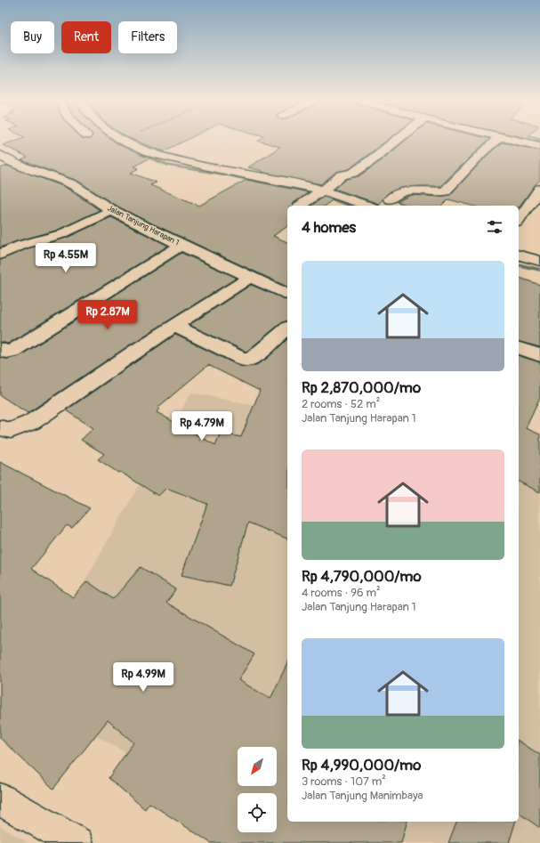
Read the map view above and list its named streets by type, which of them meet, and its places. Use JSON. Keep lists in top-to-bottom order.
{
  "streets": {
    "street": ["Jalan Tanjung Harapan 1"]
  },
  "north": "bottom left",
  "page": {
    "chip": ["Buy", "Rent", "Filters"],
    "heading": "4 homes",
    "price": [
      "Rp 4.55M",
      "Rp 2.87M",
      "Rp 4.79M",
      "Rp 4.99M"
    ],
    "list": [
      {
        "name": "Rp 2,870,000/mo",
        "note": "2 rooms · 52 m² · Jalan Tanjung Harapan 1"
      },
      {
        "name": "Rp 4,790,000/mo",
        "note": "4 rooms · 96 m² · Jalan Tanjung Harapan 1"
      },
      {
        "name": "Rp 4,990,000/mo",
        "note": "3 rooms · 107 m² · Jalan Tanjung Manimbaya"
      }
    ]
  }
}
